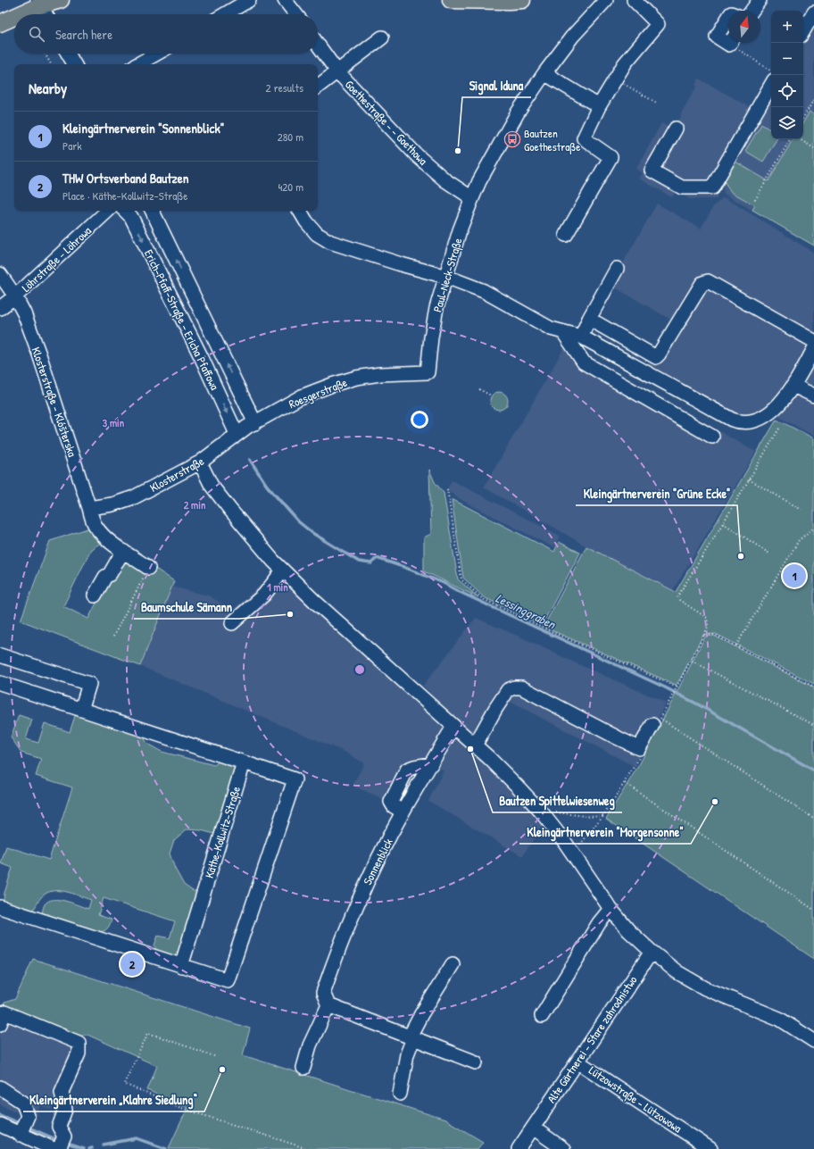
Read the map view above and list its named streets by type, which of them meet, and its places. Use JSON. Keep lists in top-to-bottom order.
{
  "streets": {
    "street": [
      "Goethestraße - - Goethowa",
      "Löhrstraße - Löhrowa",
      "Paul-Neck-Straße",
      "Erich-Pfaff-Straße – Ericha Pfaffowa",
      "Roesgerstraße",
      "Klosterstraße - Klóšterska",
      "Klosterstraße",
      "Käthe-Kollwitz-Straße",
      "Sonnenblick",
      "Alte Gärtnerei - Stare zahrodnistwo",
      "Lützowstraße - Lützowowa"
    ]
  },
  "crossings": [
    ["Goethestraße - - Goethowa", "Paul-Neck-Straße"],
    ["Löhrstraße - Löhrowa", "Klosterstraße - Klóšterska"],
    ["Paul-Neck-Straße", "Roesgerstraße"],
    ["Erich-Pfaff-Straße – Ericha Pfaffowa", "Roesgerstraße"],
    ["Erich-Pfaff-Straße – Ericha Pfaffowa", "Klosterstraße"],
    ["Roesgerstraße", "Klosterstraße"],
    ["Klosterstraße - Klóšterska", "Klosterstraße"],
    ["Alte Gärtnerei - Stare zahrodnistwo", "Lützowstraße - Lützowowa"]
  ],
  "water": ["Lessinggraben"],
  "places": {
    "bus stop": ["Bautzen Goethestraße"],
    "other": [
      "Signal Iduna",
      "Kleingärtnerverein \"Grüne Ecke\"",
      "Baumschule Sämann",
      "Bautzen Spittelwiesenweg",
      "Kleingärtnerverein \"Morgensonne\"",
      "Kleingärtnerverein „Klahre Siedlung“"
    ]
  },
  "north": "top",
  "page": {
    "map_buttons": ["+", "−"],
    "search": "Search here",
    "heading": ["Nearby", "2 results"],
    "list": [
      {
        "mark": "1",
        "name": "Kleingärtnerverein \"Sonnenblick\"",
        "note": "Park",
        "value": "280 m"
      },
      {
        "mark": "2",
        "name": "THW Ortsverband Bautzen",
        "note": "Place · Käthe-Kollwitz-Straße",
        "value": "420 m"
      }
    ],
    "pins": ["1", "2"]
  },
  "rings": ["3 min", "2 min", "1 min"]
}
